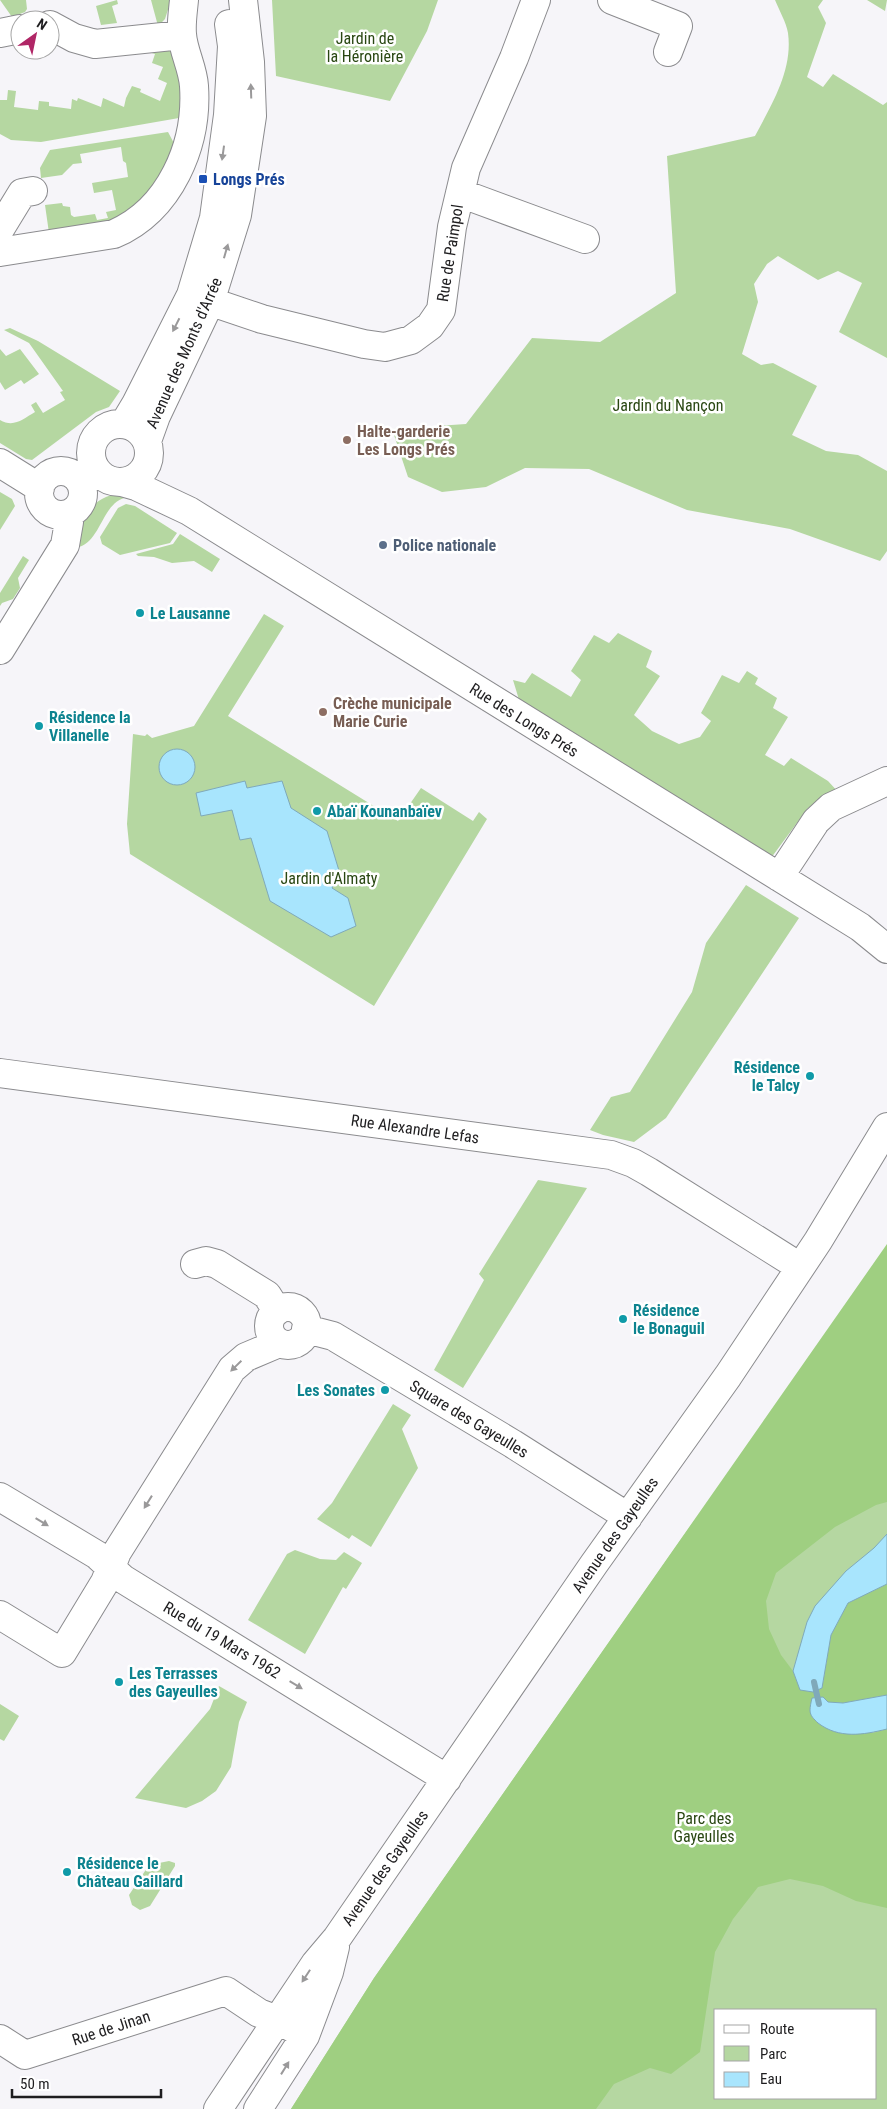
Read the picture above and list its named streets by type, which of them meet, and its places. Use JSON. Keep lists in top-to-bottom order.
{
  "streets": {
    "street": [
      "Rue de Paimpol",
      "Avenue des Monts d'Arrée",
      "Rue des Longs Prés",
      "Rue Alexandre Lefas",
      "Square des Gayeulles",
      "Avenue des Gayeulles",
      "Rue du 19 Mars 1962",
      "Rue de Jinan"
    ]
  },
  "crossings": [
    ["Rue de Paimpol", "Avenue des Monts d'Arrée"],
    ["Avenue des Monts d'Arrée", "Rue des Longs Prés"],
    ["Rue Alexandre Lefas", "Avenue des Gayeulles"],
    ["Square des Gayeulles", "Avenue des Gayeulles"],
    ["Avenue des Gayeulles", "Rue du 19 Mars 1962"],
    ["Avenue des Gayeulles", "Rue de Jinan"]
  ],
  "one_way": ["Rue du 19 Mars 1962"],
  "parks": [
    "Jardin de la Héronière",
    "Jardin du Nançon",
    "Jardin d'Almaty",
    "Parc des Gayeulles"
  ],
  "places": {
    "transit": ["Longs Prés"],
    "other": [
      "Halte-garderie Les Longs Prés",
      "Police nationale",
      "Le Lausanne",
      "Crèche municipale Marie Curie",
      "Résidence la Villanelle",
      "Abaï Kounanbaïev",
      "Résidence le Talcy",
      "Résidence le Bonaguil",
      "Les Sonates",
      "Les Terrasses des Gayeulles",
      "Résidence le Château Gaillard"
    ]
  },
  "legend": ["Route", "Parc", "Eau"],
  "scale_bar": "50 m",
  "north": "top right"
}
